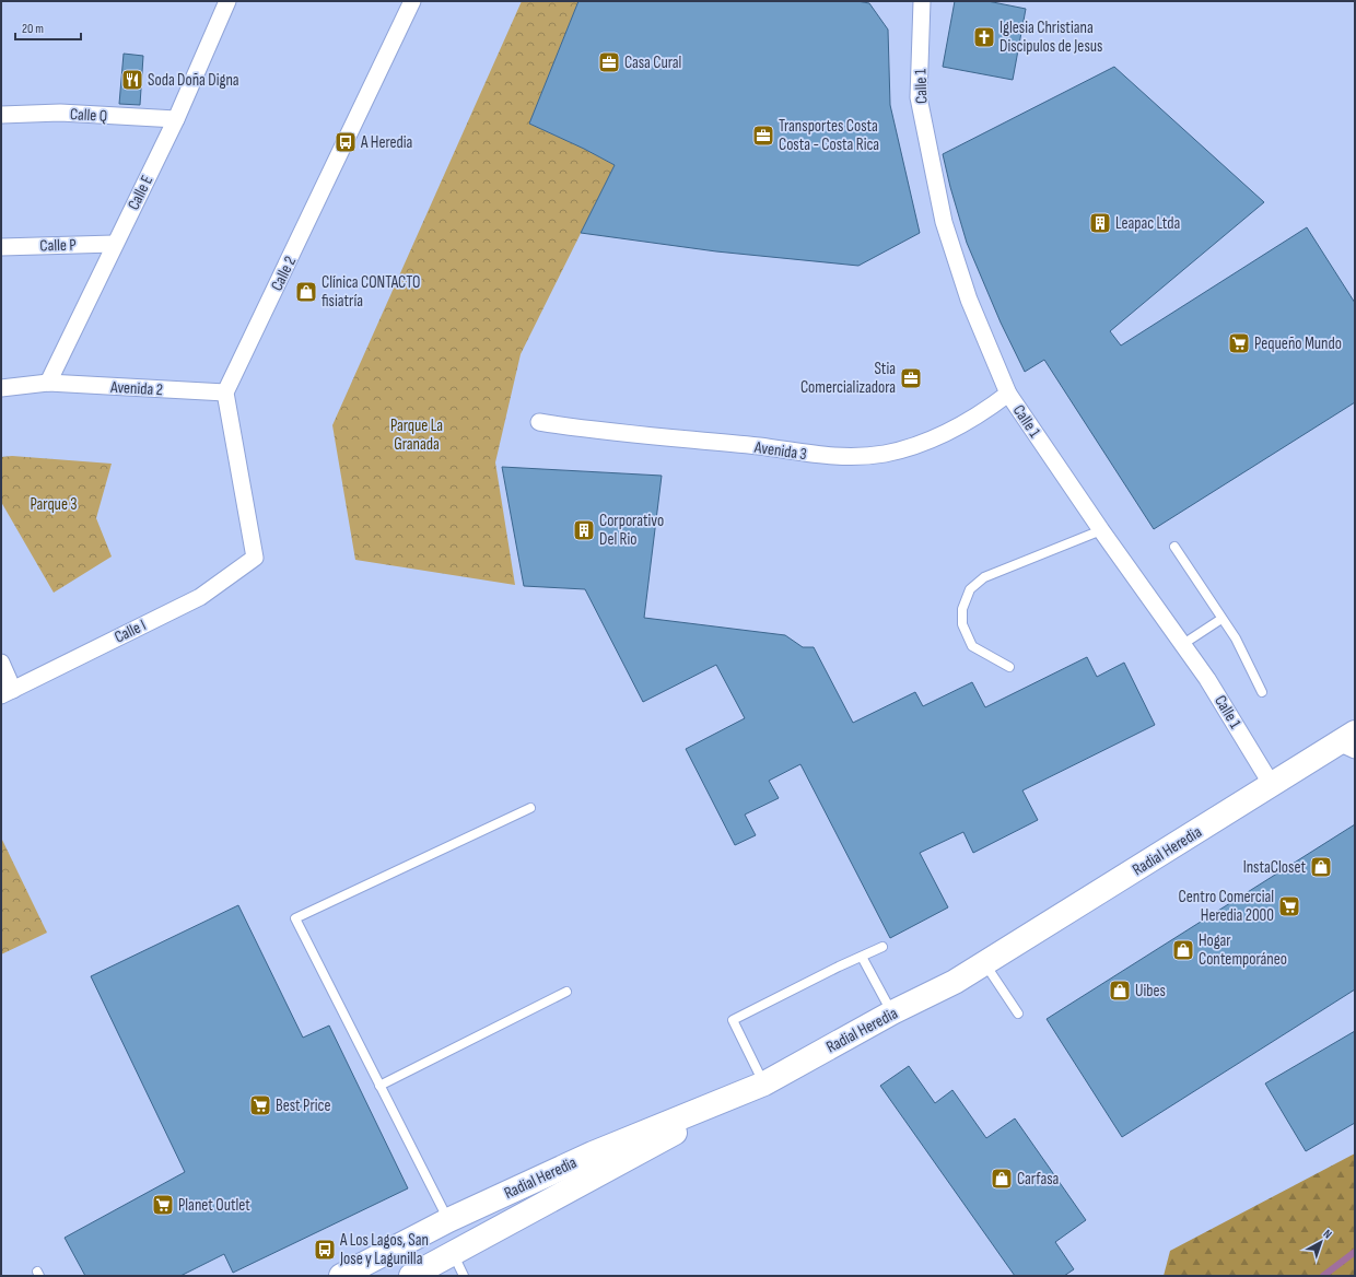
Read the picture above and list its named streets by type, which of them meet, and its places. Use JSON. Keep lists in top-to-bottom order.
{
  "streets": {
    "main road": ["Radial Heredia"],
    "street": [
      "Calle 1",
      "Calle Q",
      "Calle E",
      "Calle P",
      "Calle 2",
      "Avenida 2",
      "Avenida 3",
      "Calle I"
    ]
  },
  "crossings": [
    ["Calle 1", "Avenida 3"],
    ["Calle 1", "Radial Heredia"],
    ["Calle Q", "Calle E"],
    ["Calle E", "Calle P"],
    ["Calle E", "Avenida 2"],
    ["Calle 2", "Avenida 2"],
    ["Calle 2", "Calle I"],
    ["Avenida 2", "Calle I"]
  ],
  "parks": ["Parque La Granada", "Parque 3"],
  "places": {
    "church": ["Iglesia Christiana Discipulos de Jesus"],
    "office": ["Casa Cural", "Transportes Costa Costa - Costa Rica", "Stia Comercializadora"],
    "restaurant": ["Soda Doña Digna"],
    "bus stop": ["A Heredia", "A Los Lagos, San Jose y Lagunilla"],
    "building": ["Leapac Ltda", "Corporativo Del Rio"],
    "shop": [
      "Clínica CONTACTO fisiatría",
      "InstaCloset",
      "Hogar Contemporáneo",
      "Uibes",
      "Carfasa"
    ],
    "supermarket": [
      "Pequeño Mundo",
      "Centro Comercial Heredia 2000",
      "Best Price",
      "Planet Outlet"
    ]
  },
  "scale_bar": "20 m",
  "north": "top right"
}
